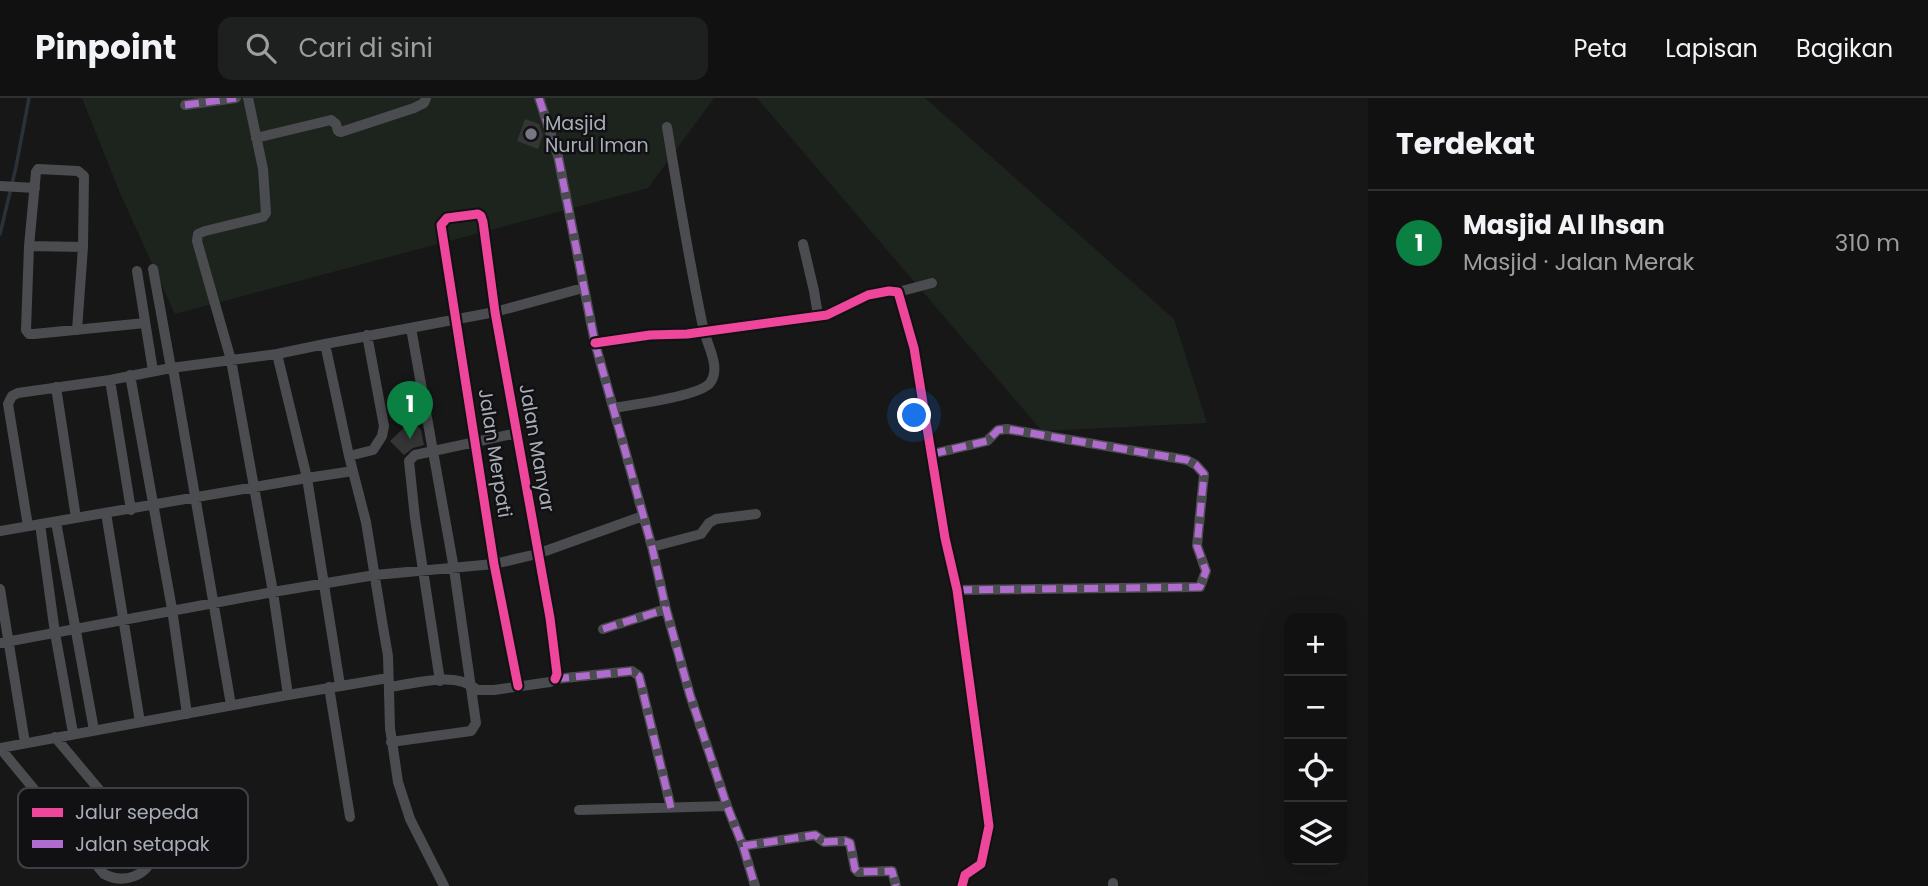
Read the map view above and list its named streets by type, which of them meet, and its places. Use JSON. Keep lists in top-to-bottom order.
{
  "streets": {
    "street": ["Jalan Manyar", "Jalan Merpati"]
  },
  "crossings": [
    ["Jalan Manyar", "Jalan Merpati"]
  ],
  "places": ["Masjid Nurul Iman"],
  "legend": ["Jalur sepeda", "Jalan setapak"],
  "page": {
    "header": "Pinpoint",
    "search": "Cari di sini",
    "nav": ["Peta", "Lapisan", "Bagikan"],
    "heading": "Terdekat",
    "list": [
      {
        "mark": "1",
        "name": "Masjid Al Ihsan",
        "note": "Masjid · Jalan Merak",
        "value": "310 m"
      }
    ],
    "pins": "1",
    "map_buttons": ["+", "−"]
  }
}
